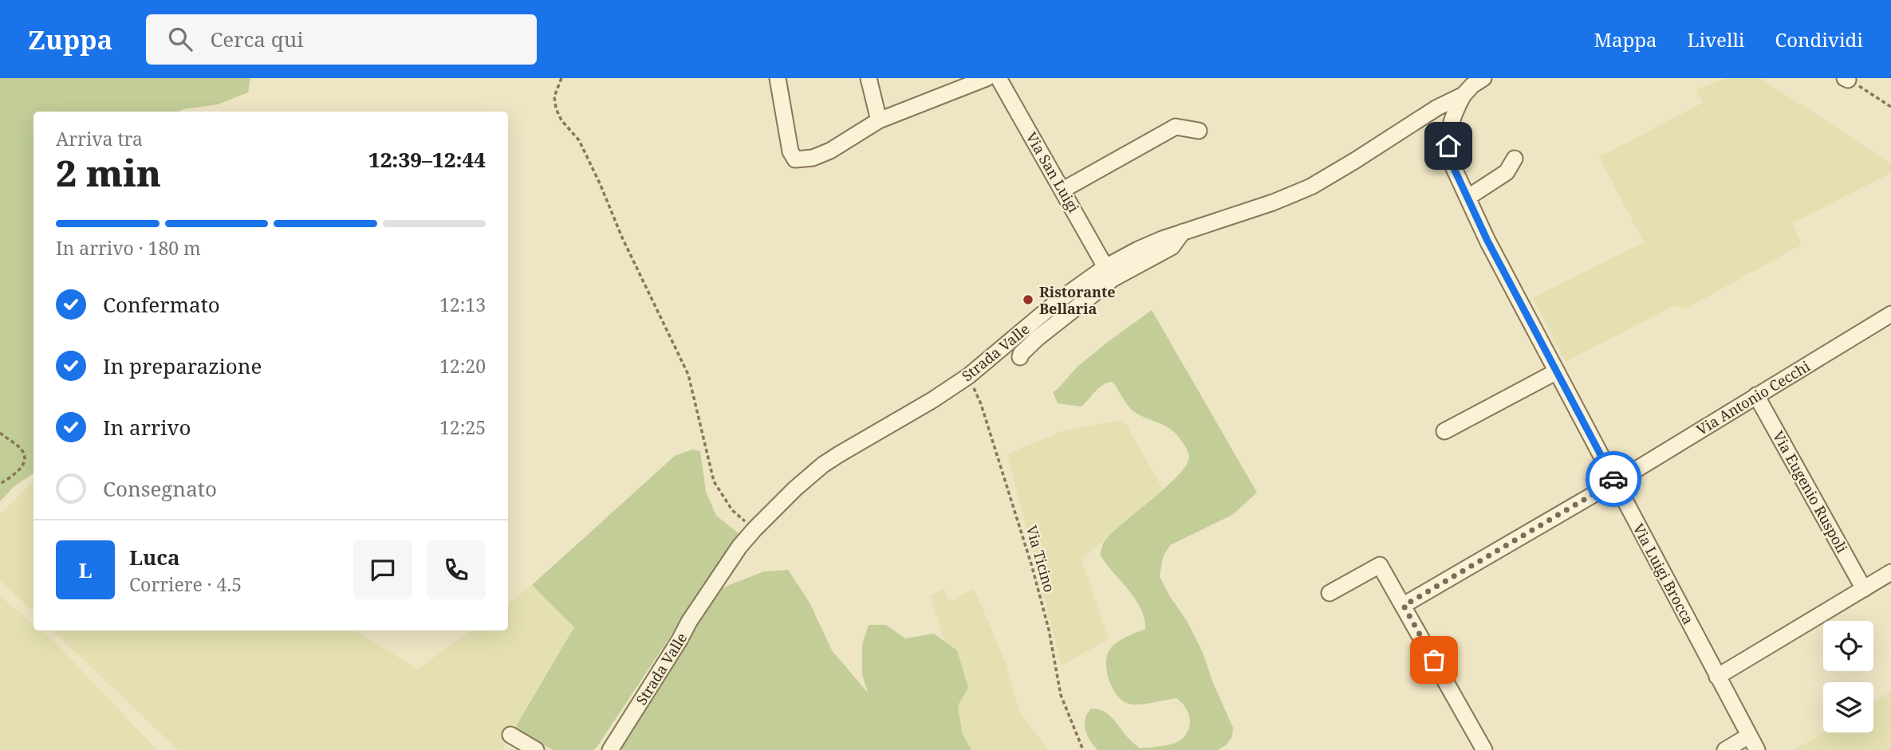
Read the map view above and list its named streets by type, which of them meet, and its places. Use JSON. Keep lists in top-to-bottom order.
{
  "streets": {
    "street": [
      "Via San Luigi",
      "Strada Valle",
      "Via Antonio Cecchi",
      "Via Eugenio Ruspoli",
      "Via Luigi Brocca"
    ],
    "path": ["Via Ticino"]
  },
  "crossings": [
    ["Via San Luigi", "Strada Valle"],
    ["Strada Valle", "Via Ticino"],
    ["Strada Valle", "Via Luigi Brocca"],
    ["Via Antonio Cecchi", "Via Eugenio Ruspoli"],
    ["Via Antonio Cecchi", "Via Luigi Brocca"]
  ],
  "places": ["Ristorante Bellaria"],
  "page": {
    "header": "Zuppa",
    "search": "Cerca qui",
    "nav": ["Mappa", "Livelli", "Condividi"],
    "heading": ["2 min", "Arriva tra", "12:39–12:44"],
    "panel": ["Luca", "Corriere · 4.5"],
    "bar": "In arrivo · 180 m",
    "list": [
      ["Confermato", "12:13"],
      ["In preparazione", "12:20"],
      ["In arrivo", "12:25"],
      "Consegnato"
    ],
    "round": "L"
  }
}
